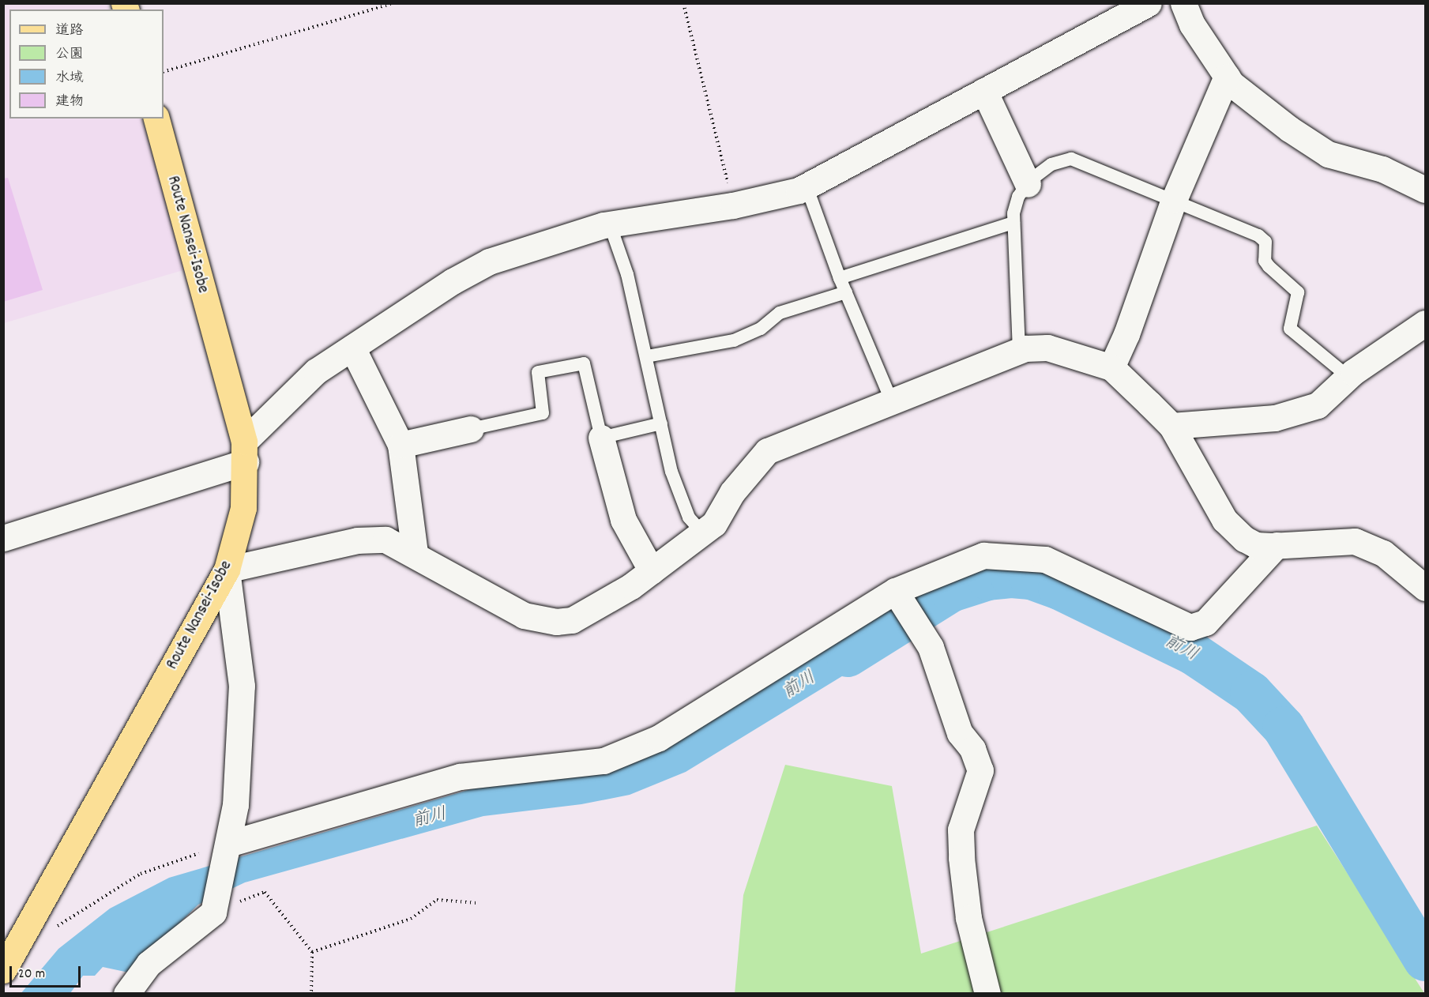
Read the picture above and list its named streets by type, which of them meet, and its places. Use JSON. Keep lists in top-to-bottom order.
{
  "streets": {
    "main road": ["Route Nansei-Isobe"]
  },
  "water": ["前川"],
  "legend": [
    "道路",
    "公園",
    "水域",
    "建物"
  ],
  "scale_bar": "20 m"
}
